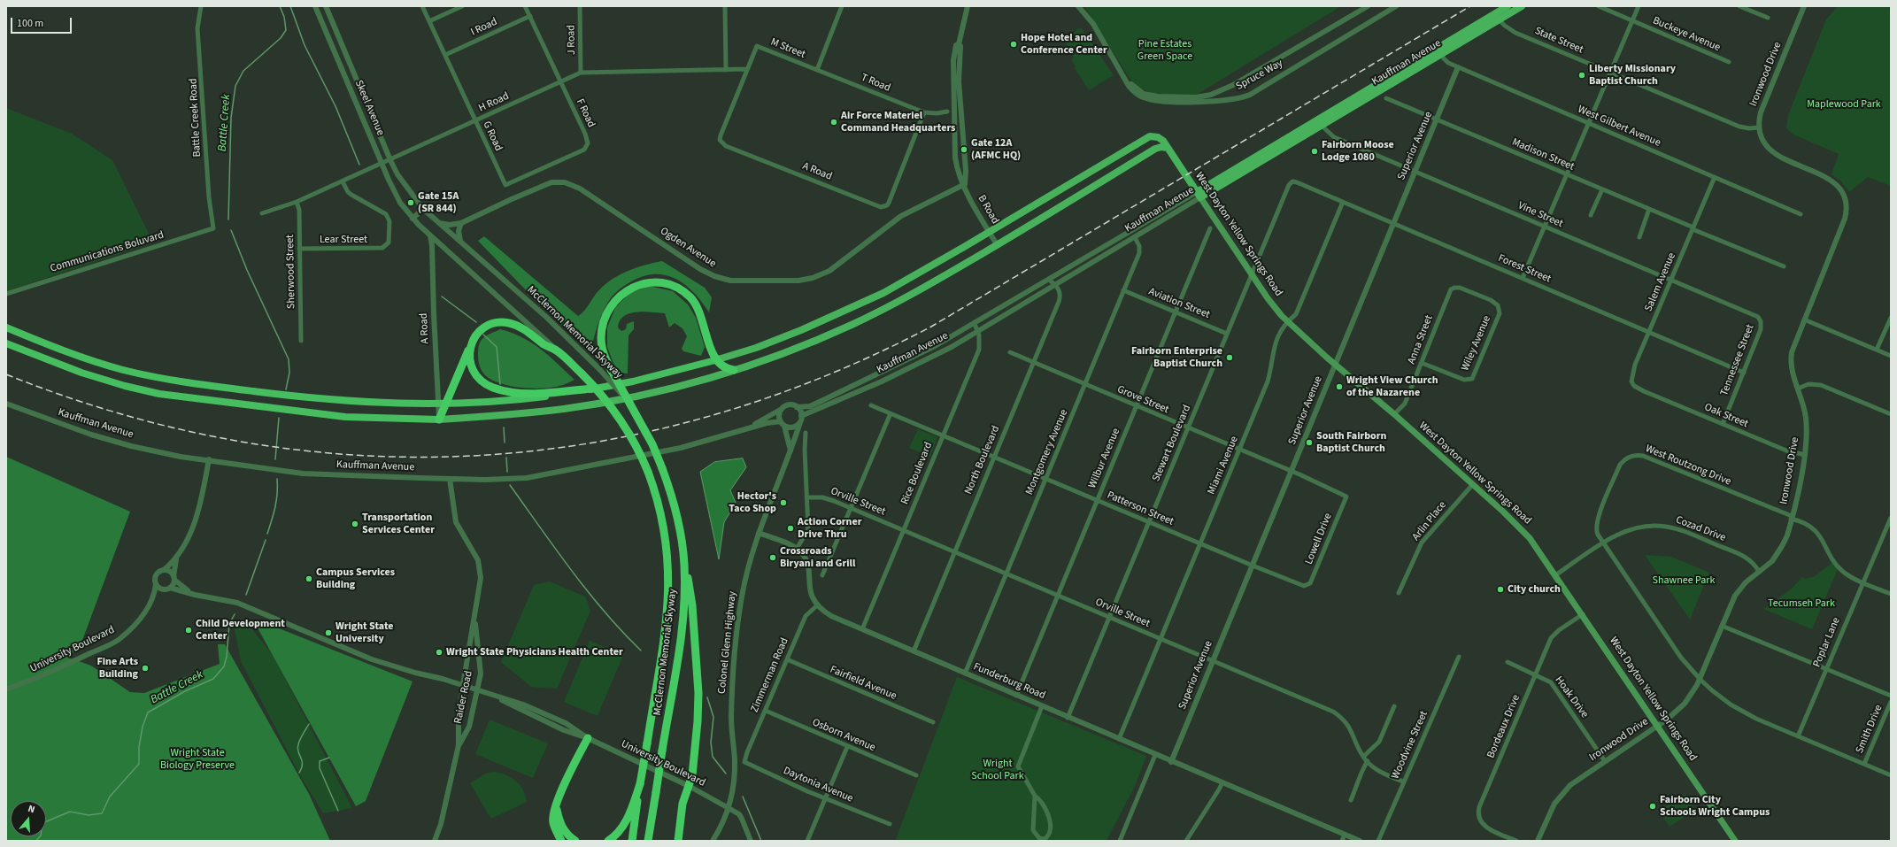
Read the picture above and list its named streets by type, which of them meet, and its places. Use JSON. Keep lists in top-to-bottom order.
{
  "streets": {
    "highway": ["McClernon Memorial Skyway"],
    "main road": ["Kauffman Avenue", "West Dayton Yellow Springs Road"],
    "street": [
      "I Road",
      "Buckeye Avenue",
      "J Road",
      "State Street",
      "M Street",
      "Ironwood Drive",
      "Spruce Way",
      "T Road",
      "H Road",
      "Skeel Avenue",
      "F Road",
      "Battle Creek Road",
      "West Gilbert Avenue",
      "G Road",
      "Superior Avenue",
      "Madison Street",
      "A Road",
      "B Road",
      "Vine Street",
      "Lear Street",
      "Ogden Avenue",
      "Communications Boluvard",
      "Forest Street",
      "Sherwood Street",
      "Salem Avenue",
      "Aviation Street",
      "Anna Street",
      "Wiley Avenue",
      "Tennessee Street",
      "Grove Street",
      "Oak Street",
      "Stewart Boulevard",
      "Montgomery Avenue",
      "Wilbur Avenue",
      "North Boulevard",
      "Miami Avenue",
      "West Routzong Drive",
      "Rice Boulevard",
      "Orville Street",
      "Patterson Street",
      "Arlin Place",
      "Cozad Drive",
      "Lowell Drive",
      "Colonel Glenn Highway",
      "Poplar Lane",
      "University Boulevard",
      "Zimmerman Road",
      "Funderburg Road",
      "Fairfield Avenue",
      "Raider Road",
      "Hoak Drive",
      "Bordeaux Drive",
      "Smith Drive",
      "Osborn Avenue",
      "Woodvine Street",
      "Daytonia Avenue"
    ]
  },
  "crossings": [
    ["I Road", "F Road"],
    ["I Road", "G Road"],
    ["J Road", "H Road"],
    ["State Street", "Kauffman Avenue"],
    ["State Street", "Ironwood Drive"],
    ["M Street", "T Road"],
    ["M Street", "H Road"],
    ["M Street", "A Road"],
    ["Kauffman Avenue", "West Gilbert Avenue"],
    ["Kauffman Avenue", "Vine Street"],
    ["Kauffman Avenue", "West Dayton Yellow Springs Road"],
    ["Kauffman Avenue", "Montgomery Avenue"],
    ["Kauffman Avenue", "North Boulevard"],
    ["Kauffman Avenue", "Rice Boulevard"],
    ["Kauffman Avenue", "Colonel Glenn Highway"],
    ["Kauffman Avenue", "Raider Road"],
    ["Ironwood Drive", "West Dayton Yellow Springs Road"],
    ["Ironwood Drive", "Oak Street"],
    ["Ironwood Drive", "West Routzong Drive"],
    ["Ironwood Drive", "Cozad Drive"],
    ["Ironwood Drive", "Hoak Drive"],
    ["T Road", "A Road"],
    ["T Road", "B Road"],
    ["H Road", "Skeel Avenue"],
    ["H Road", "F Road"],
    ["H Road", "G Road"],
    ["H Road", "A Road"],
    ["H Road", "Lear Street"],
    ["H Road", "Sherwood Street"],
    ["Skeel Avenue", "McClernon Memorial Skyway"],
    ["F Road", "G Road"],
    ["Battle Creek Road", "Communications Boluvard"],
    ["West Gilbert Avenue", "Superior Avenue"],
    ["West Gilbert Avenue", "Salem Avenue"],
    ["Superior Avenue", "Madison Street"],
    ["Superior Avenue", "Vine Street"],
    ["Superior Avenue", "West Dayton Yellow Springs Road"],
    ["Superior Avenue", "Forest Street"],
    ["Superior Avenue", "Grove Street"],
    ["Superior Avenue", "Orville Street"],
    ["Superior Avenue", "Patterson Street"],
    ["Superior Avenue", "Funderburg Road"],
    ["Madison Street", "Salem Avenue"],
    ["A Road", "McClernon Memorial Skyway"],
    ["B Road", "West Dayton Yellow Springs Road"],
    ["B Road", "Ogden Avenue"],
    ["Vine Street", "Salem Avenue"],
    ["Vine Street", "Tennessee Street"],
    ["West Dayton Yellow Springs Road", "Anna Street"],
    ["West Dayton Yellow Springs Road", "Stewart Boulevard"],
    ["West Dayton Yellow Springs Road", "Miami Avenue"],
    ["West Dayton Yellow Springs Road", "Arlin Place"],
    ["West Dayton Yellow Springs Road", "Cozad Drive"],
    ["West Dayton Yellow Springs Road", "Bordeaux Drive"],
    ["Lear Street", "Sherwood Street"],
    ["Forest Street", "Salem Avenue"],
    ["Forest Street", "Tennessee Street"],
    ["Forest Street", "Stewart Boulevard"],
    ["Forest Street", "Miami Avenue"],
    ["Salem Avenue", "Oak Street"],
    ["Aviation Street", "Stewart Boulevard"],
    ["Aviation Street", "Montgomery Avenue"],
    ["Aviation Street", "Wilbur Avenue"],
    ["Anna Street", "Wiley Avenue"],
    ["Tennessee Street", "Oak Street"],
    ["Grove Street", "Stewart Boulevard"],
    ["Grove Street", "Montgomery Avenue"],
    ["Grove Street", "Wilbur Avenue"],
    ["Grove Street", "North Boulevard"],
    ["Grove Street", "Miami Avenue"],
    ["Grove Street", "Lowell Drive"],
    ["Stewart Boulevard", "Orville Street"],
    ["Stewart Boulevard", "Patterson Street"],
    ["Stewart Boulevard", "Funderburg Road"],
    ["Montgomery Avenue", "Orville Street"],
    ["Montgomery Avenue", "Patterson Street"],
    ["Montgomery Avenue", "Funderburg Road"],
    ["Wilbur Avenue", "Orville Street"],
    ["Wilbur Avenue", "Patterson Street"],
    ["Wilbur Avenue", "Funderburg Road"],
    ["North Boulevard", "Orville Street"],
    ["North Boulevard", "Patterson Street"],
    ["North Boulevard", "Funderburg Road"],
    ["Miami Avenue", "Orville Street"],
    ["Miami Avenue", "Patterson Street"],
    ["Miami Avenue", "Funderburg Road"],
    ["West Routzong Drive", "Cozad Drive"],
    ["West Routzong Drive", "Poplar Lane"],
    ["Rice Boulevard", "Orville Street"],
    ["Rice Boulevard", "Patterson Street"],
    ["Rice Boulevard", "Funderburg Road"],
    ["Orville Street", "Woodvine Street"],
    ["Patterson Street", "Lowell Drive"],
    ["Colonel Glenn Highway", "University Boulevard"],
    ["University Boulevard", "Raider Road"],
    ["Zimmerman Road", "Funderburg Road"],
    ["Zimmerman Road", "Fairfield Avenue"],
    ["Zimmerman Road", "Osborn Avenue"],
    ["Zimmerman Road", "Daytonia Avenue"],
    ["Hoak Drive", "Bordeaux Drive"]
  ],
  "water": ["Battle Creek"],
  "parks": [
    "Pine Estates Green Space",
    "Maplewood Park",
    "Shawnee Park",
    "Tecumseh Park",
    "Wright State Biology Preserve",
    "Wright School Park"
  ],
  "places": [
    "Hope Hotel and Conference Center",
    "Liberty Missionary Baptist Church",
    "Air Force Materiel Command Headquarters",
    "Gate 12A (AFMC HQ)",
    "Fairborn Moose Lodge 1080",
    "Gate 15A (SR 844)",
    "Fairborn Enterprise Baptist Church",
    "Wright View Church of the Nazarene",
    "South Fairborn Baptist Church",
    "Hector's Taco Shop",
    "Transportation Services Center",
    "Action Corner Drive Thru",
    "Crossroads Biryani and Grill",
    "Campus Services Building",
    "City church",
    "Child Development Center",
    "Wright State University",
    "Wright State Physicians Health Center",
    "Fine Arts Building",
    "Fairborn City Schools Wright Campus"
  ],
  "scale_bar": "100 m",
  "north": "top"
}
